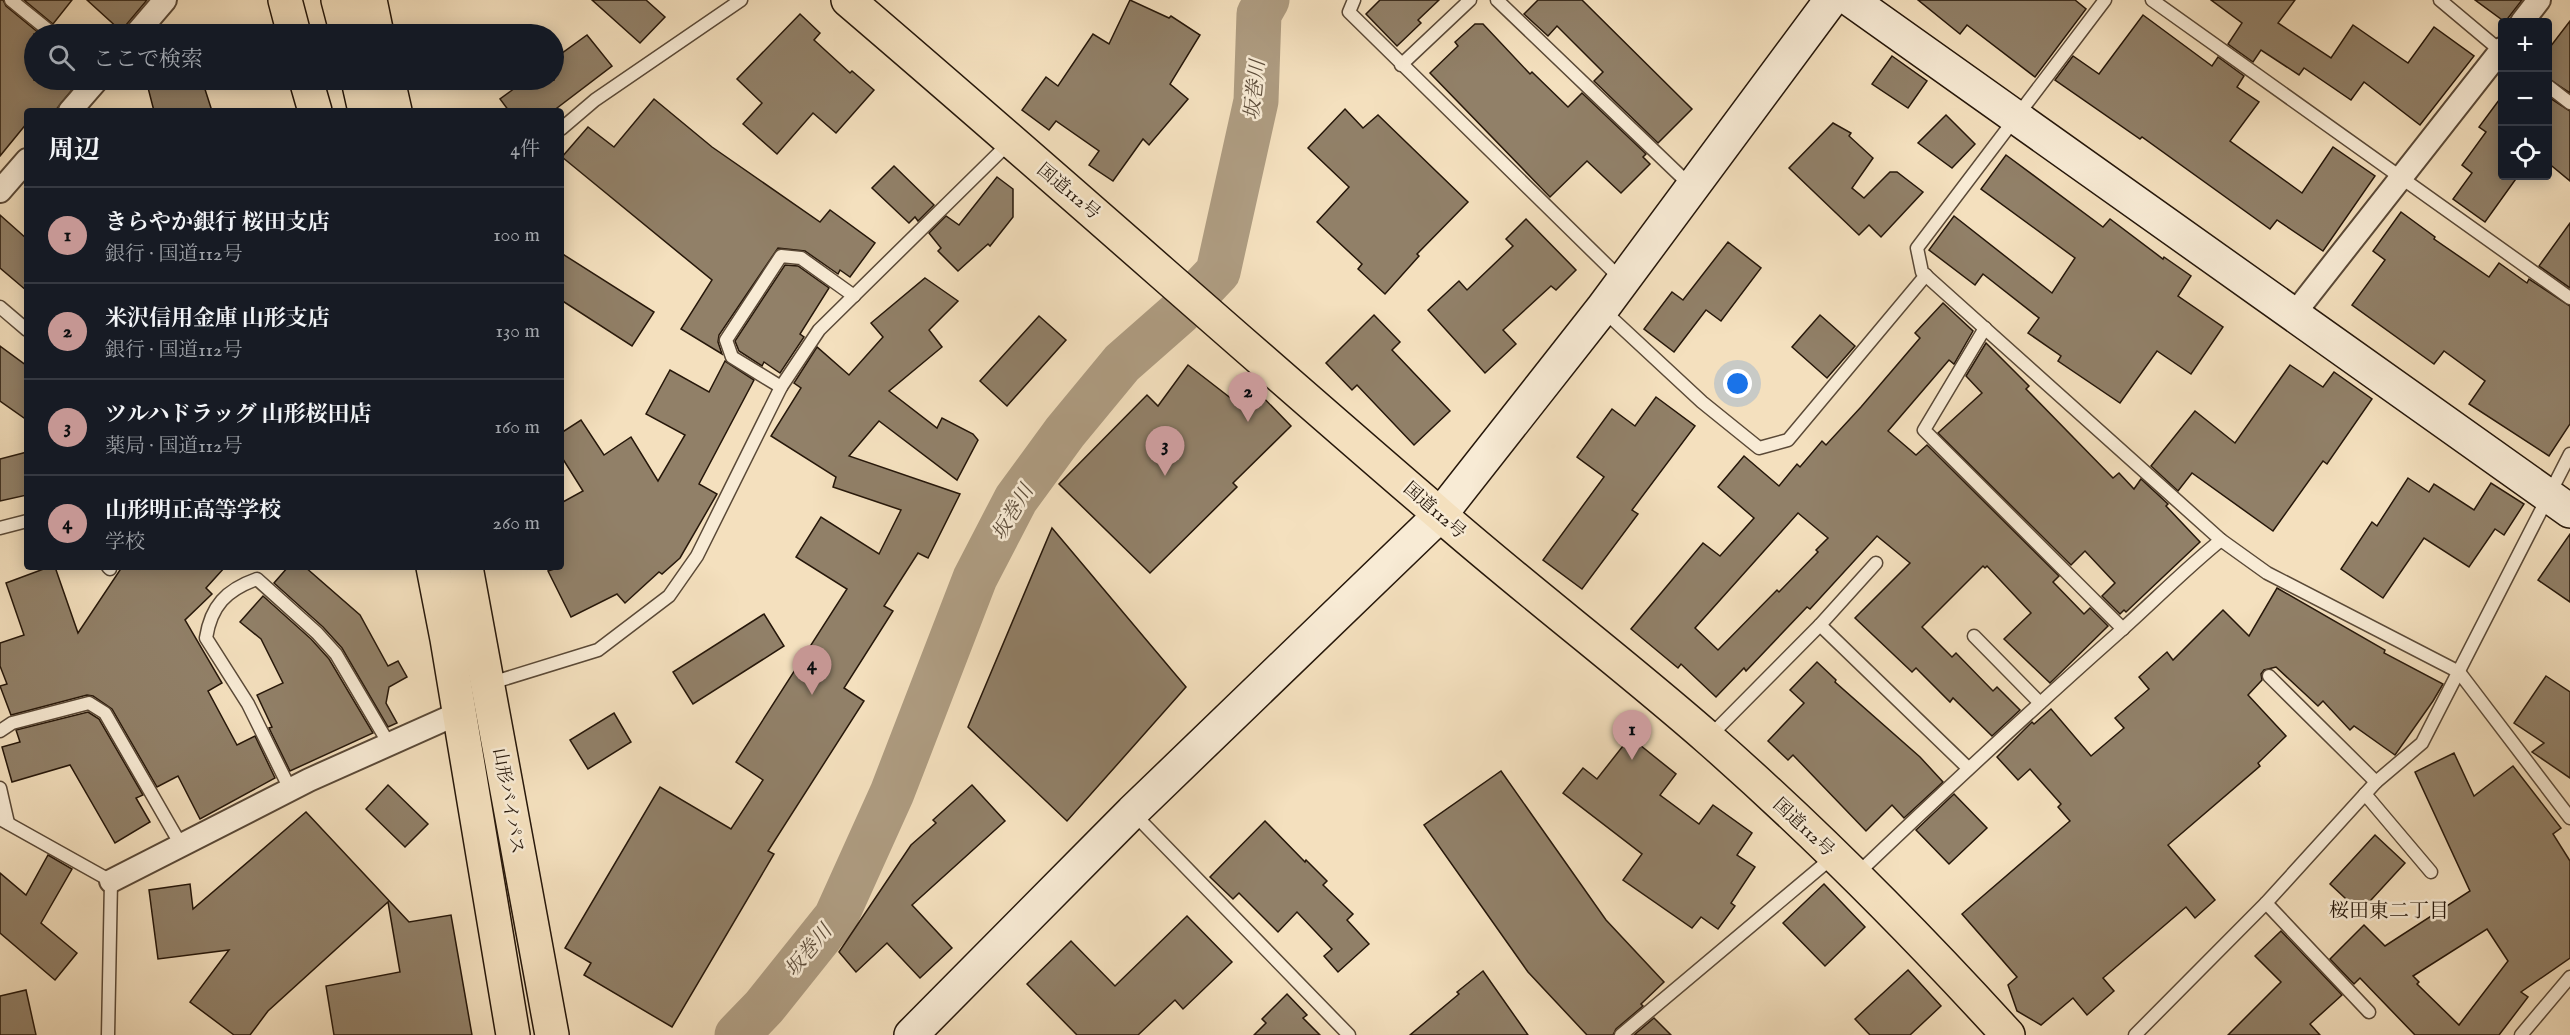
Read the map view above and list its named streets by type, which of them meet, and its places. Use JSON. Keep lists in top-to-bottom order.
{
  "streets": {
    "highway": ["国道112号", "山形バイパス"]
  },
  "districts": ["桜田東二丁目"],
  "water": ["坂巻川"],
  "page": {
    "map_buttons": ["+", "−"],
    "search": "ここで検索",
    "heading": ["周辺", "4件"],
    "list": [
      {
        "mark": "1",
        "name": "きらやか銀行 桜田支店",
        "note": "銀行 · 国道112号",
        "value": "100 m"
      },
      {
        "mark": "2",
        "name": "米沢信用金庫 山形支店",
        "note": "銀行 · 国道112号",
        "value": "130 m"
      },
      {
        "mark": "3",
        "name": "ツルハドラッグ 山形桜田店",
        "note": "薬局 · 国道112号",
        "value": "160 m"
      },
      {
        "mark": "4",
        "name": "山形明正高等学校",
        "note": "学校",
        "value": "260 m"
      }
    ],
    "pins": [
      "2",
      "3",
      "4",
      "1"
    ]
  }
}
